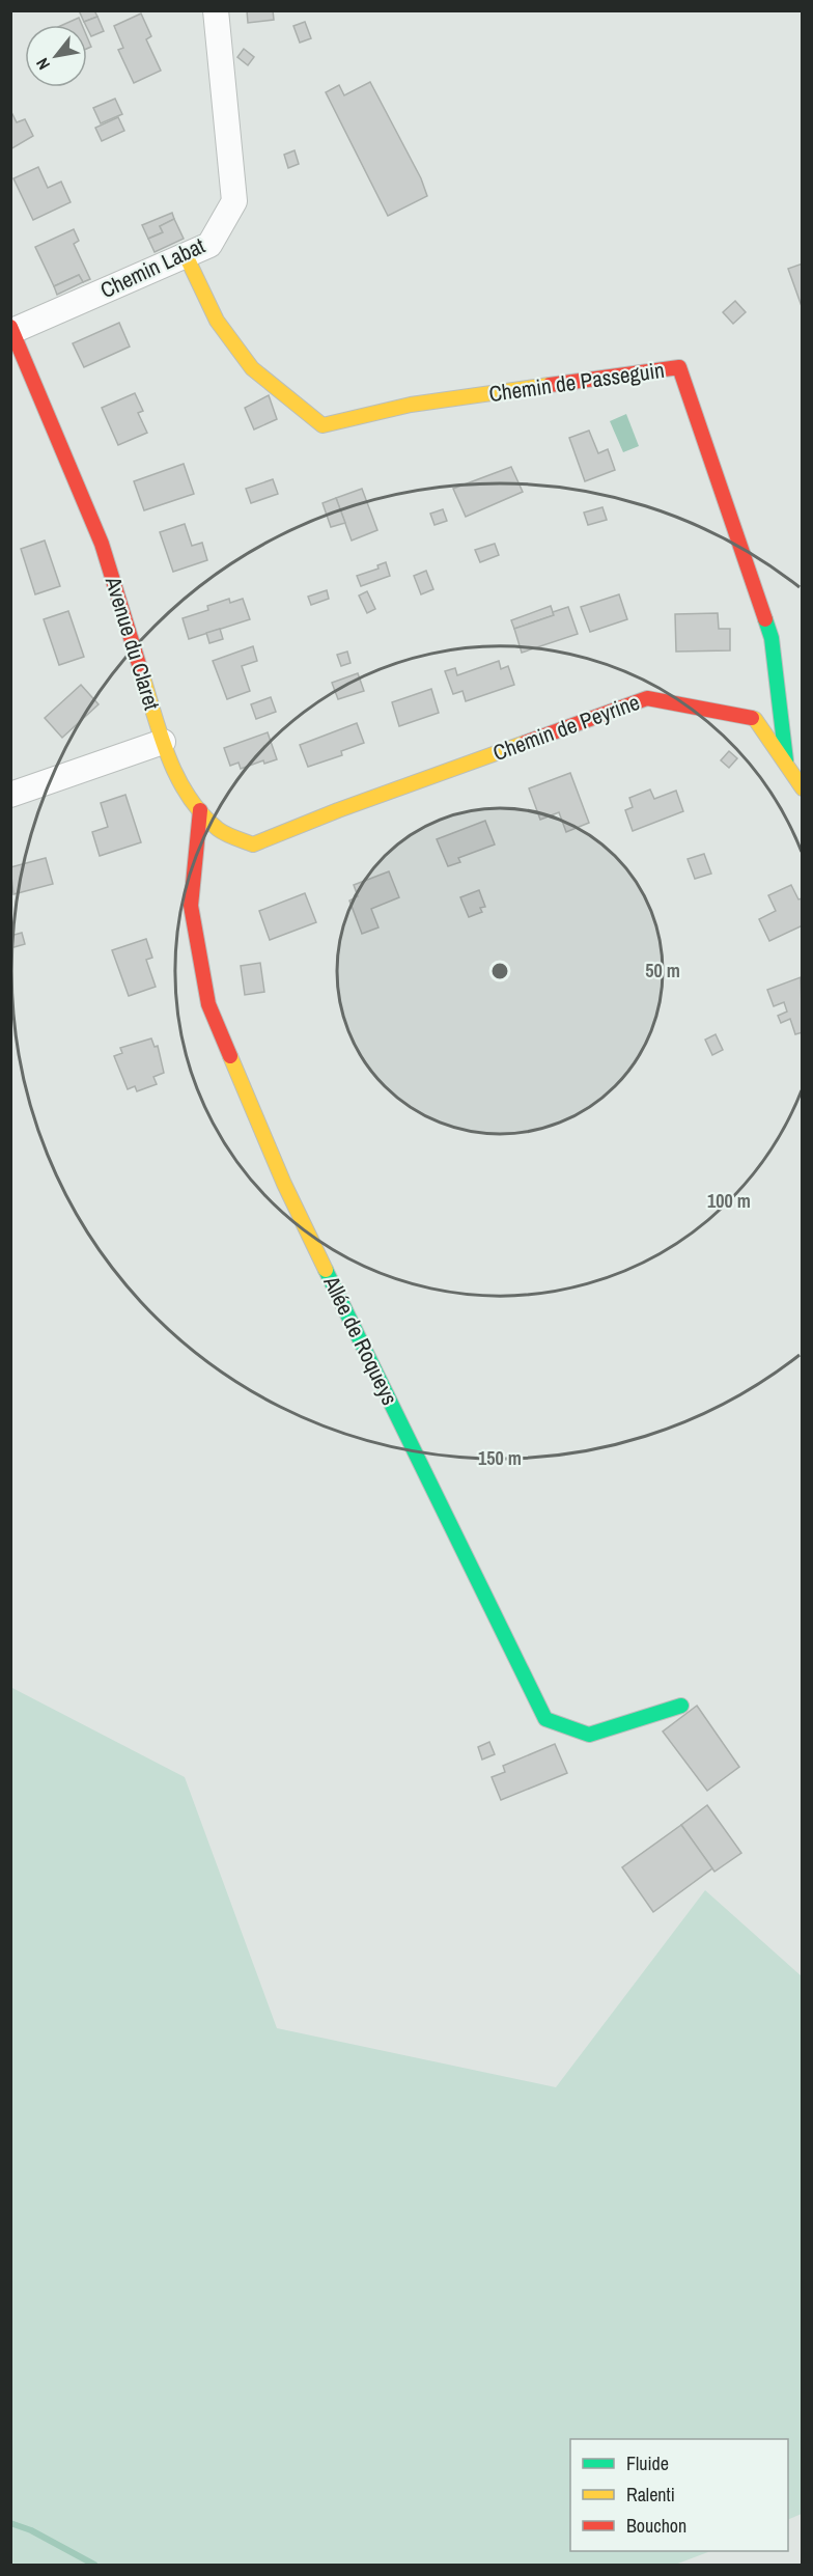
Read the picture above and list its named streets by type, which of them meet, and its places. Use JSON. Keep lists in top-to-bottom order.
{
  "streets": {
    "street": [
      "Chemin Labat",
      "Chemin de Passeguin",
      "Avenue du Claret",
      "Chemin de Peyrine",
      "Allée de Roqueys"
    ]
  },
  "crossings": [
    ["Chemin Labat", "Chemin de Passeguin"],
    ["Chemin Labat", "Avenue du Claret"],
    ["Chemin de Passeguin", "Chemin de Peyrine"],
    ["Avenue du Claret", "Chemin de Peyrine"],
    ["Avenue du Claret", "Allée de Roqueys"]
  ],
  "legend": ["Fluide", "Ralenti", "Bouchon"],
  "north": "bottom left",
  "rings": ["50 m", "100 m", "150 m"]
}
